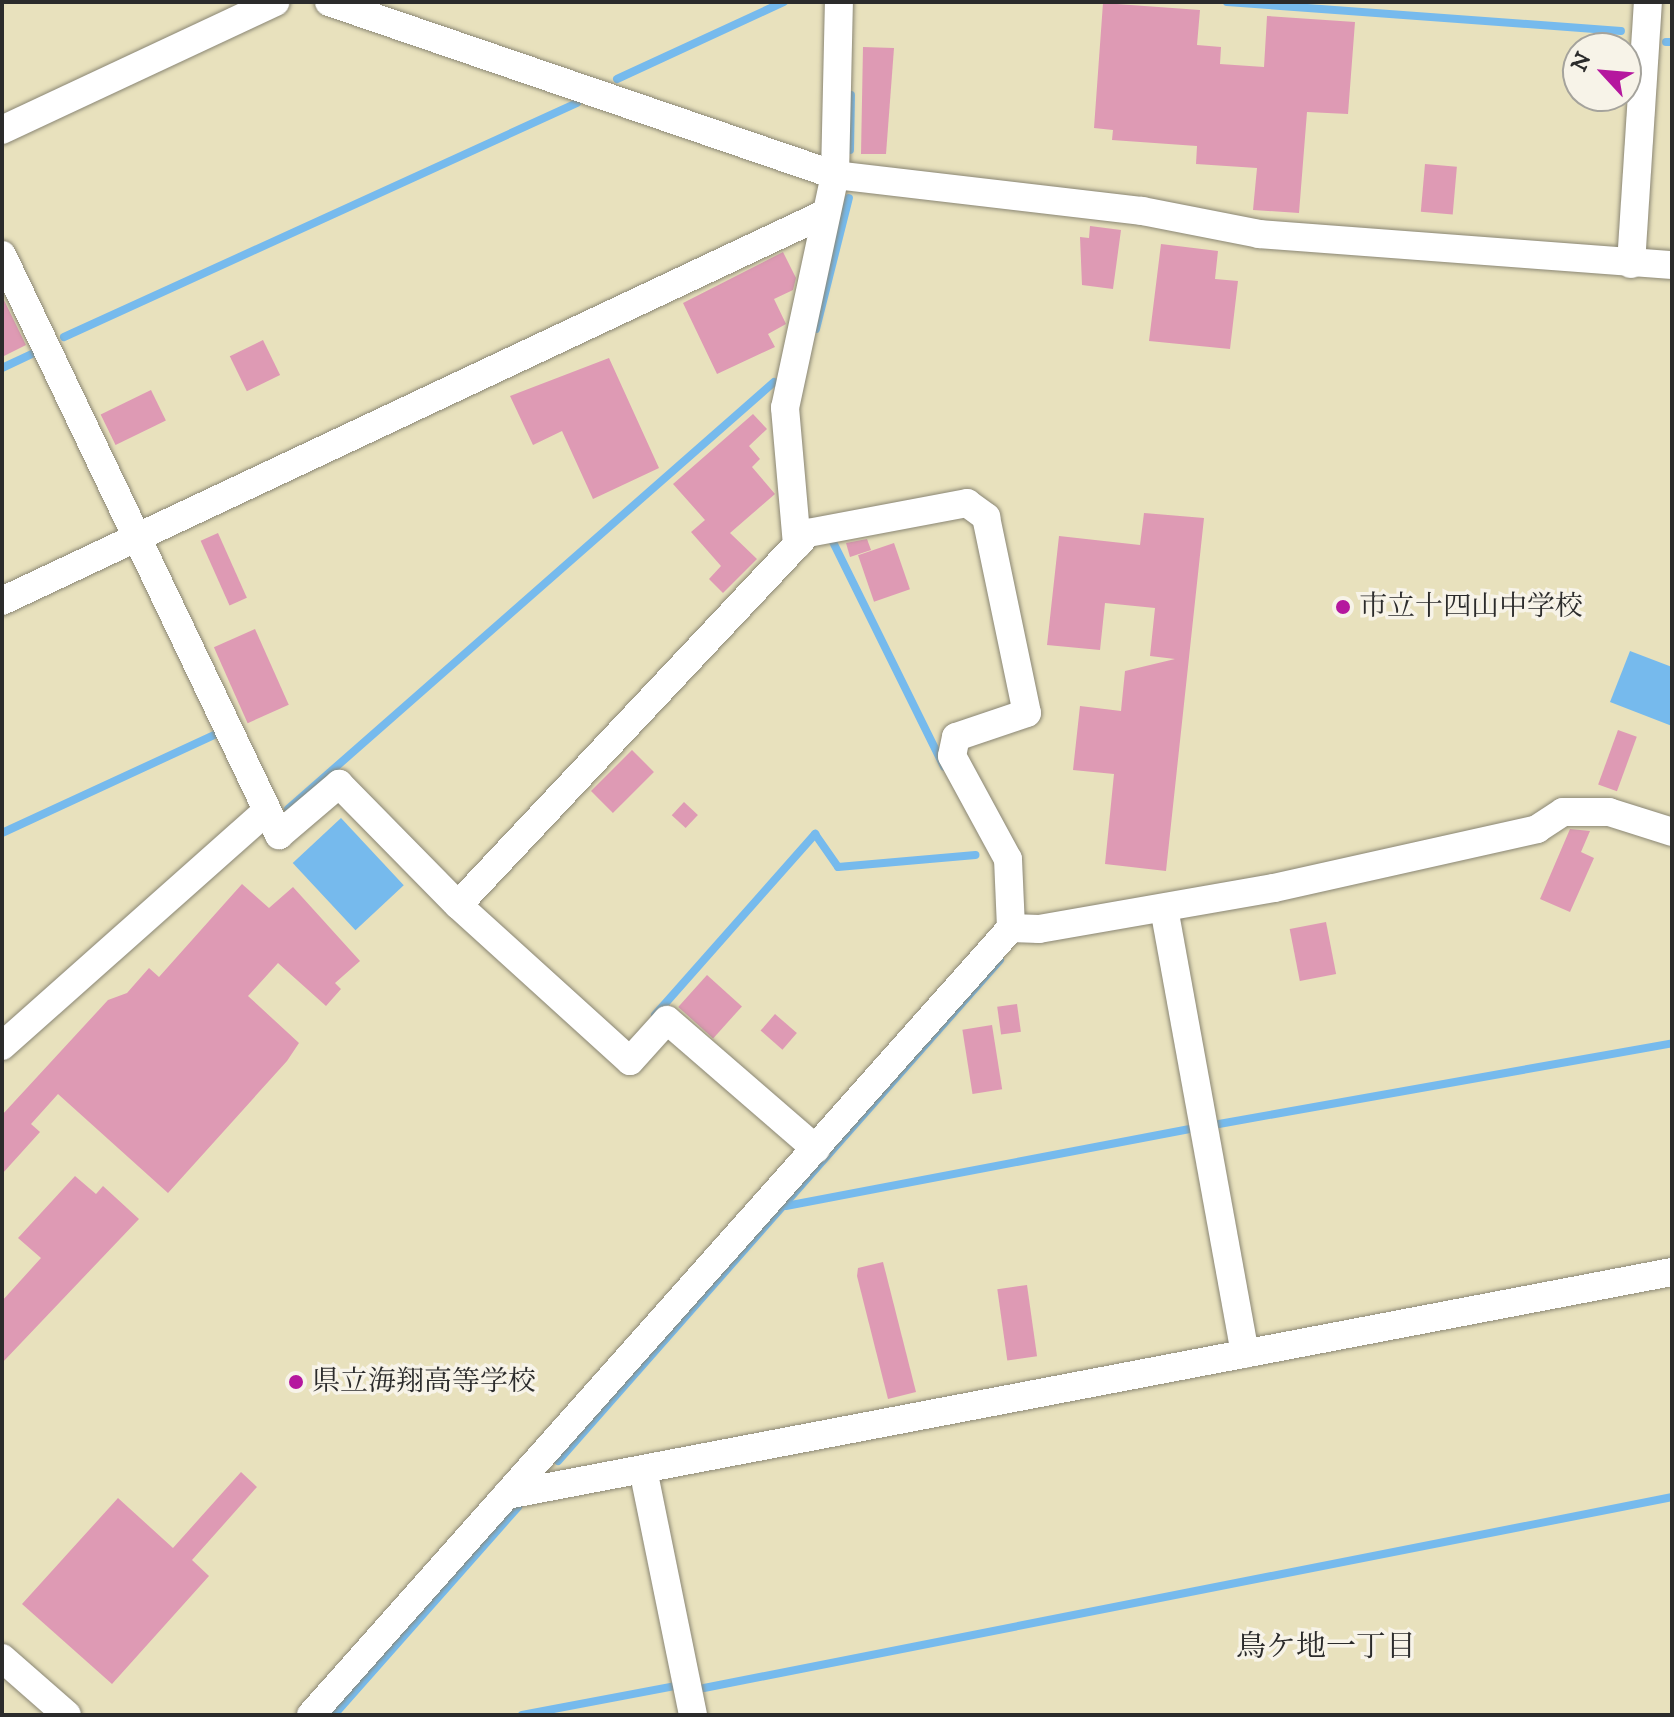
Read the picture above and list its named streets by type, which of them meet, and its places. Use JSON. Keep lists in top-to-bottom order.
{
  "districts": ["鳥ケ地一丁目"],
  "places": ["市立十四山中学校", "県立海翔高等学校"],
  "north": "top left"
}
